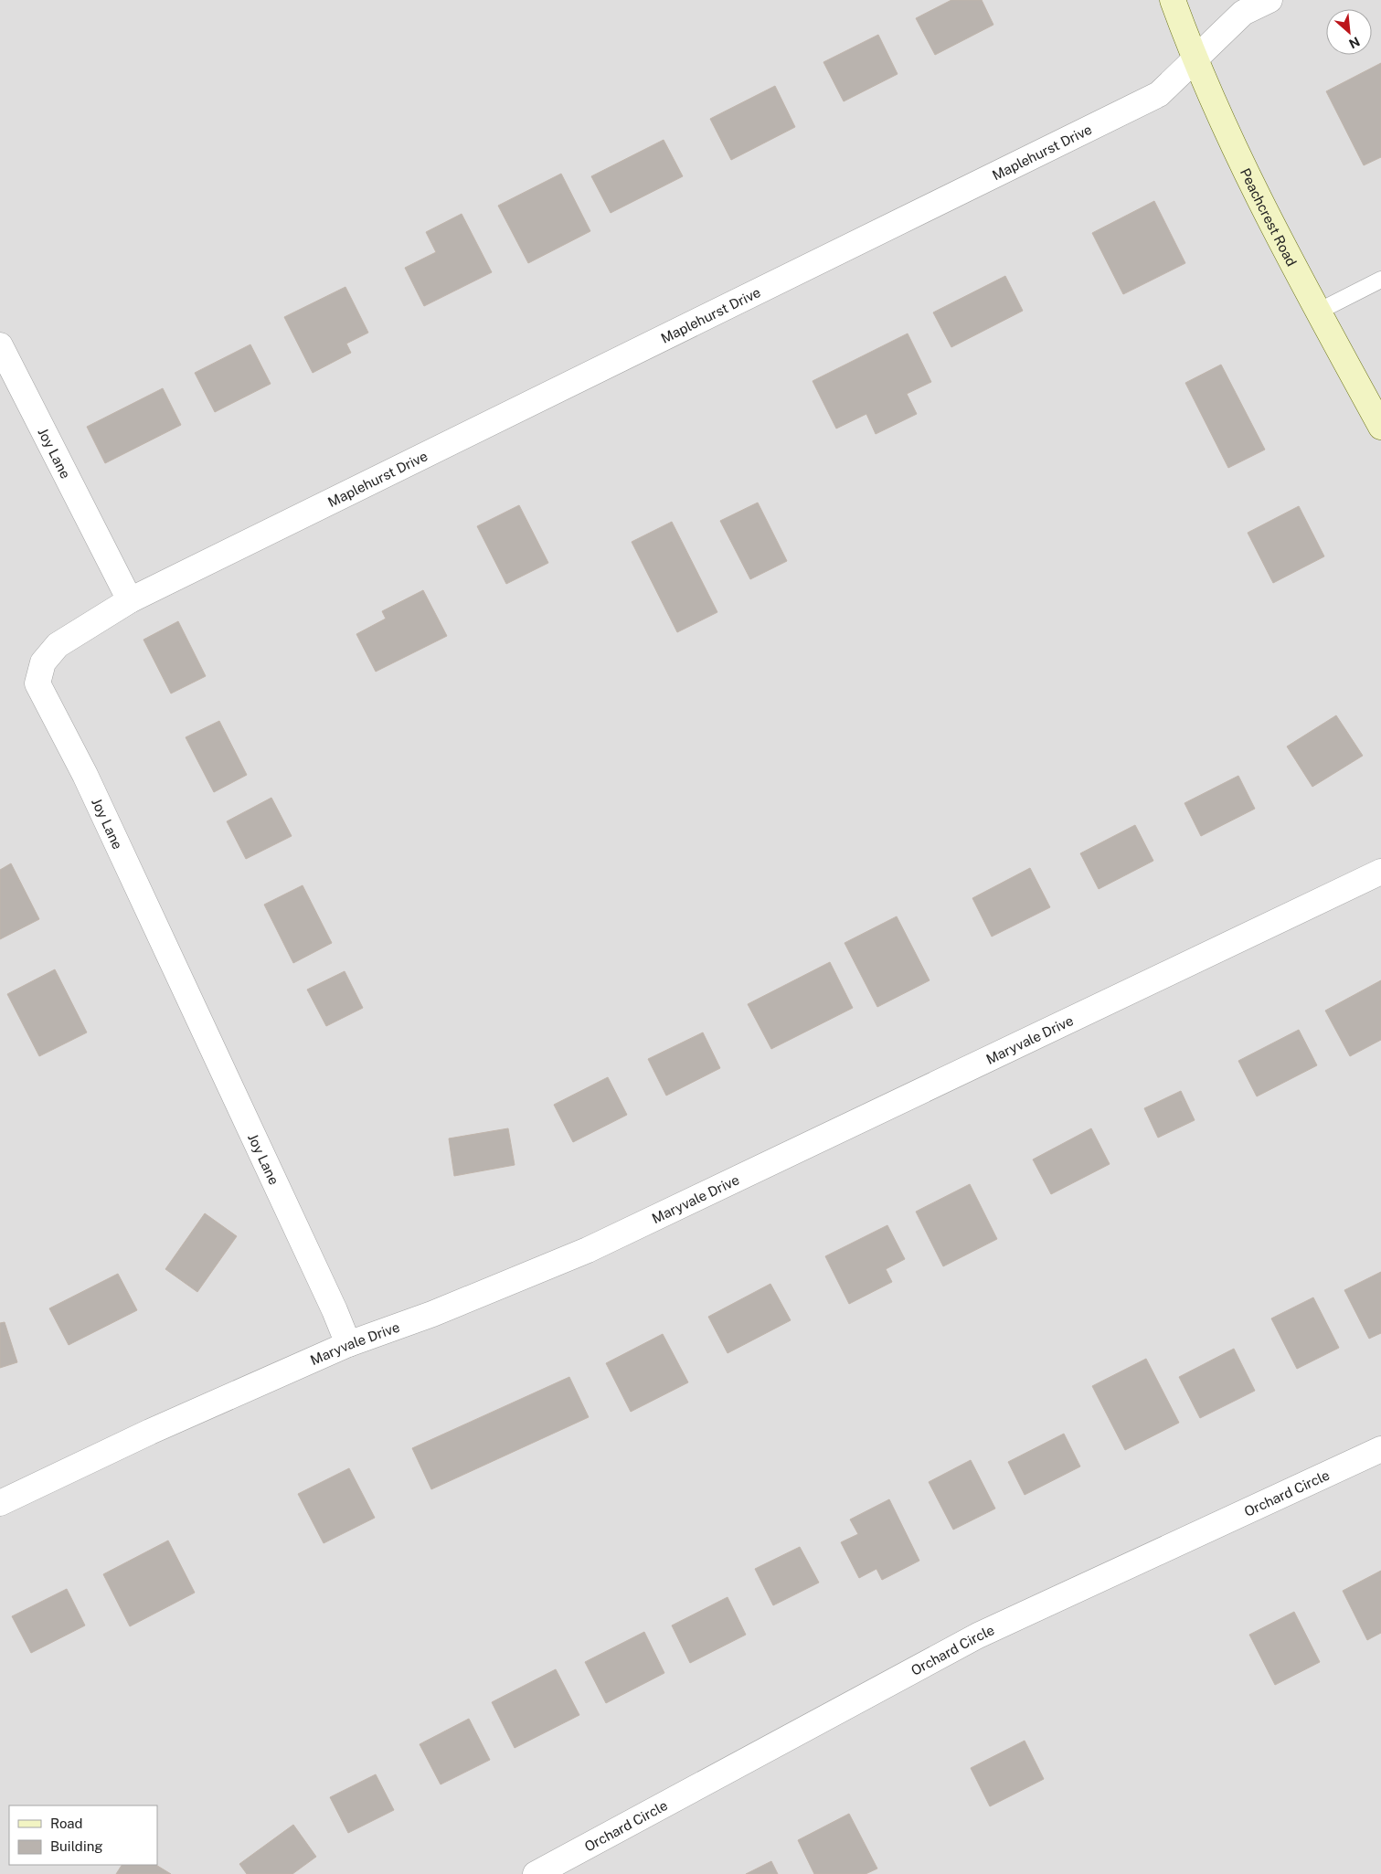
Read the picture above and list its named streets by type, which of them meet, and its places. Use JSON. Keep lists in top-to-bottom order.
{
  "streets": {
    "street": [
      "Maplehurst Drive",
      "Peachcrest Road",
      "Joy Lane",
      "Maryvale Drive",
      "Orchard Circle"
    ]
  },
  "crossings": [
    ["Maplehurst Drive", "Peachcrest Road"],
    ["Maplehurst Drive", "Joy Lane"],
    ["Joy Lane", "Maryvale Drive"]
  ],
  "legend": ["Road", "Building"],
  "north": "bottom right"
}
